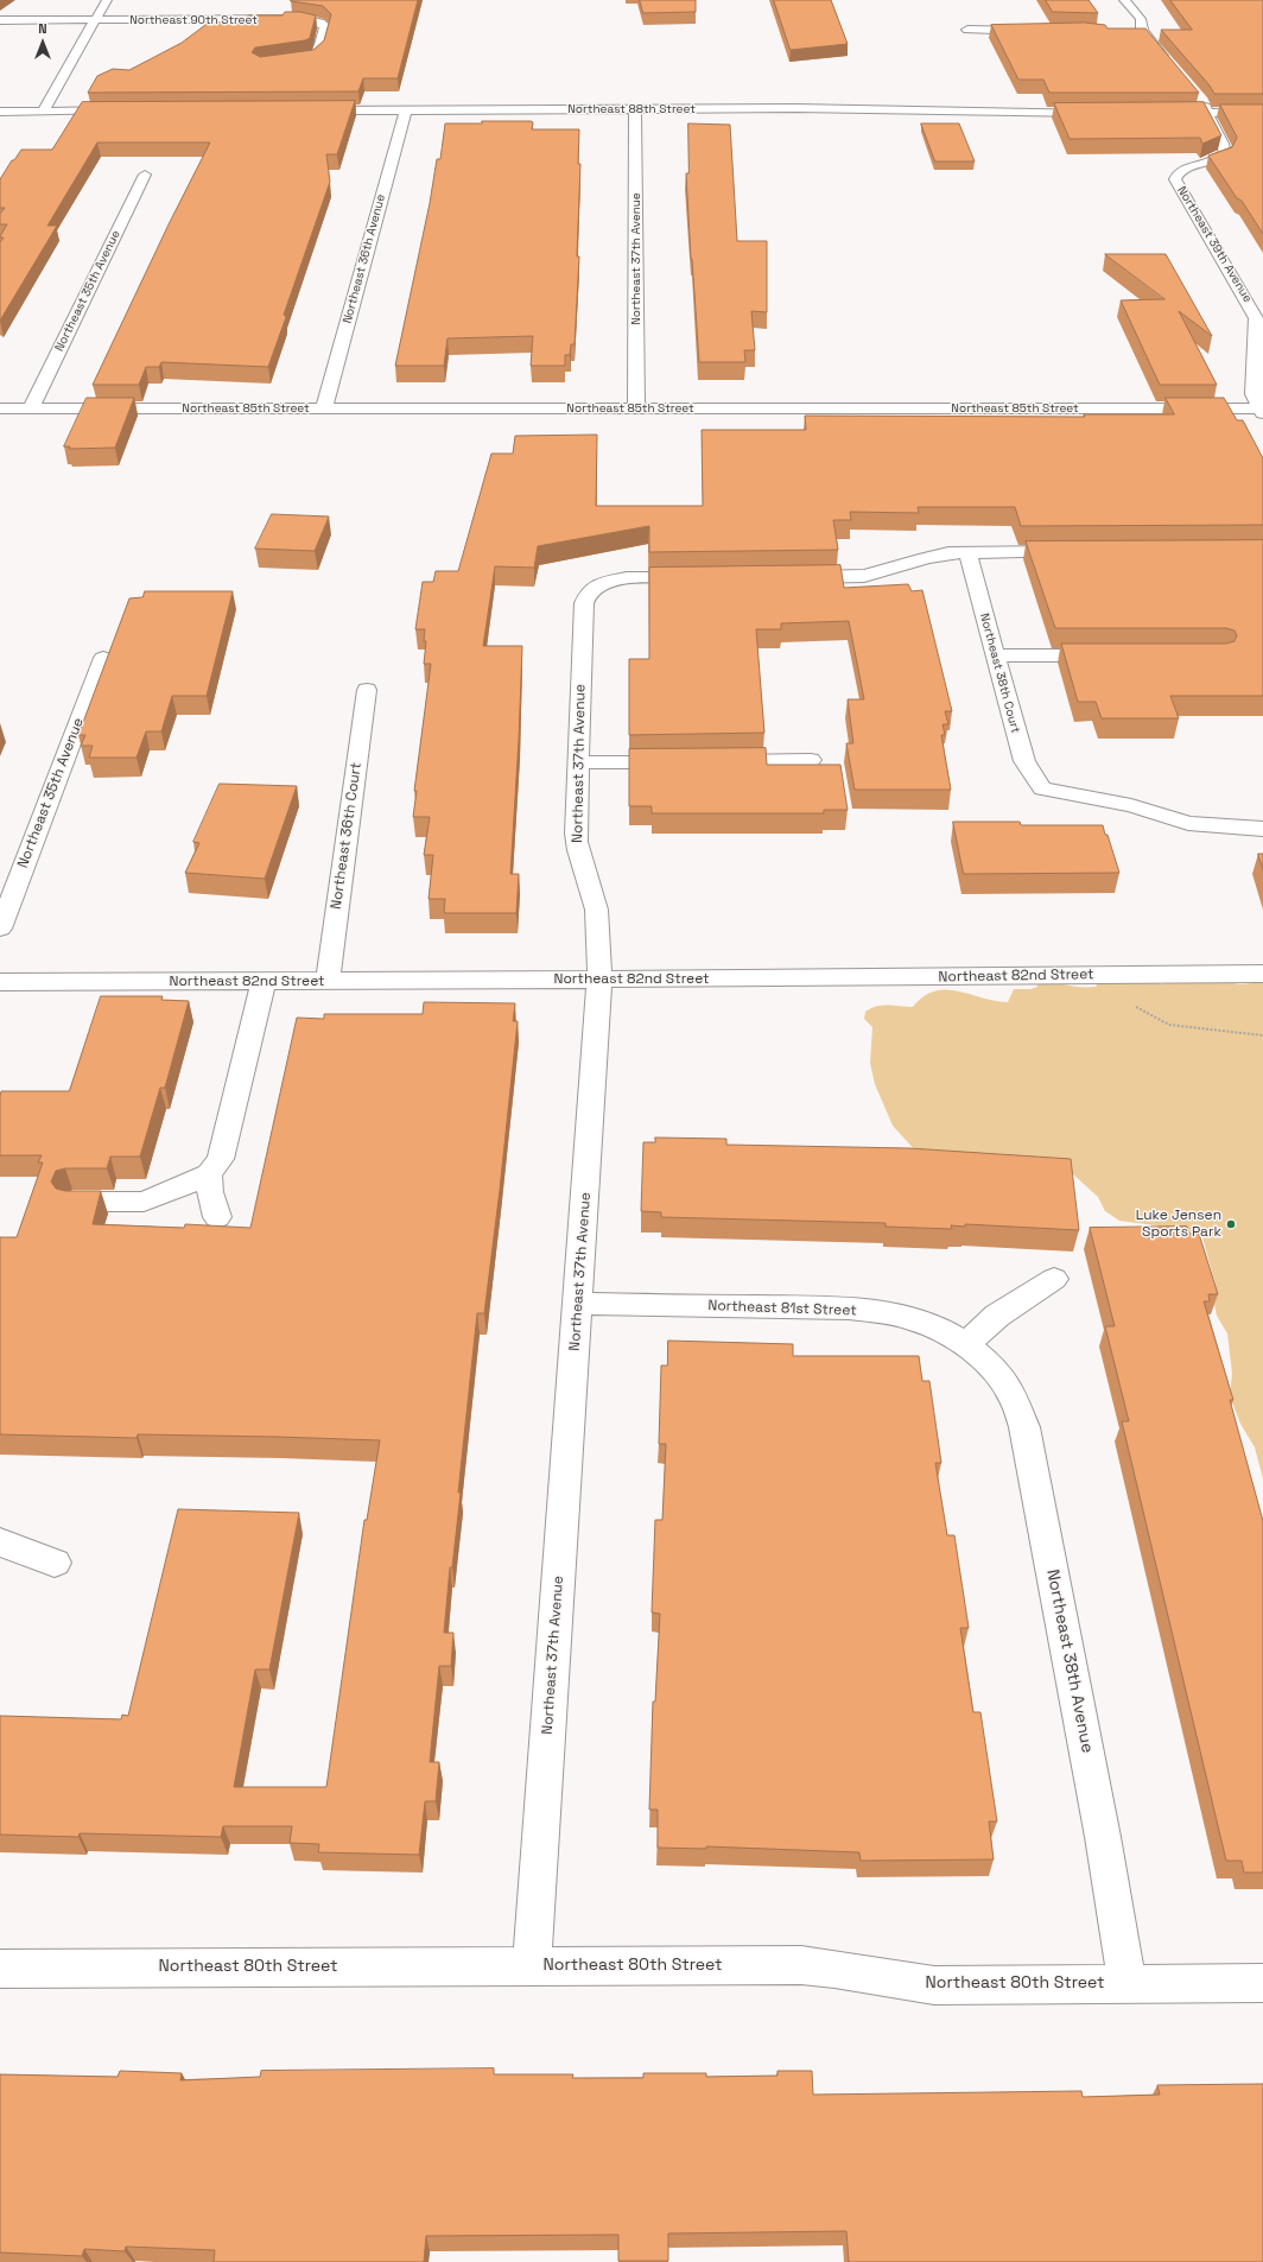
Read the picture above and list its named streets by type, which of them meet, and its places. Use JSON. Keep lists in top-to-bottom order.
{
  "streets": {
    "street": [
      "Northeast 90th Street",
      "Northeast 88th Street",
      "Northeast 39th Avenue",
      "Northeast 36th Avenue",
      "Northeast 37th Avenue",
      "Northeast 35th Avenue",
      "Northeast 85th Street",
      "Northeast 38th Court",
      "Northeast 36th Court",
      "Northeast 82nd Street",
      "Northeast 81st Street",
      "Northeast 38th Avenue",
      "Northeast 80th Street"
    ]
  },
  "crossings": [
    ["Northeast 88th Street", "Northeast 36th Avenue"],
    ["Northeast 88th Street", "Northeast 37th Avenue"],
    ["Northeast 39th Avenue", "Northeast 85th Street"],
    ["Northeast 36th Avenue", "Northeast 85th Street"],
    ["Northeast 37th Avenue", "Northeast 85th Street"],
    ["Northeast 37th Avenue", "Northeast 82nd Street"],
    ["Northeast 37th Avenue", "Northeast 81st Street"],
    ["Northeast 37th Avenue", "Northeast 80th Street"],
    ["Northeast 35th Avenue", "Northeast 85th Street"],
    ["Northeast 36th Court", "Northeast 82nd Street"],
    ["Northeast 81st Street", "Northeast 38th Avenue"],
    ["Northeast 38th Avenue", "Northeast 80th Street"]
  ],
  "places": ["Luke Jensen Sports Park"],
  "north": "top"
}
